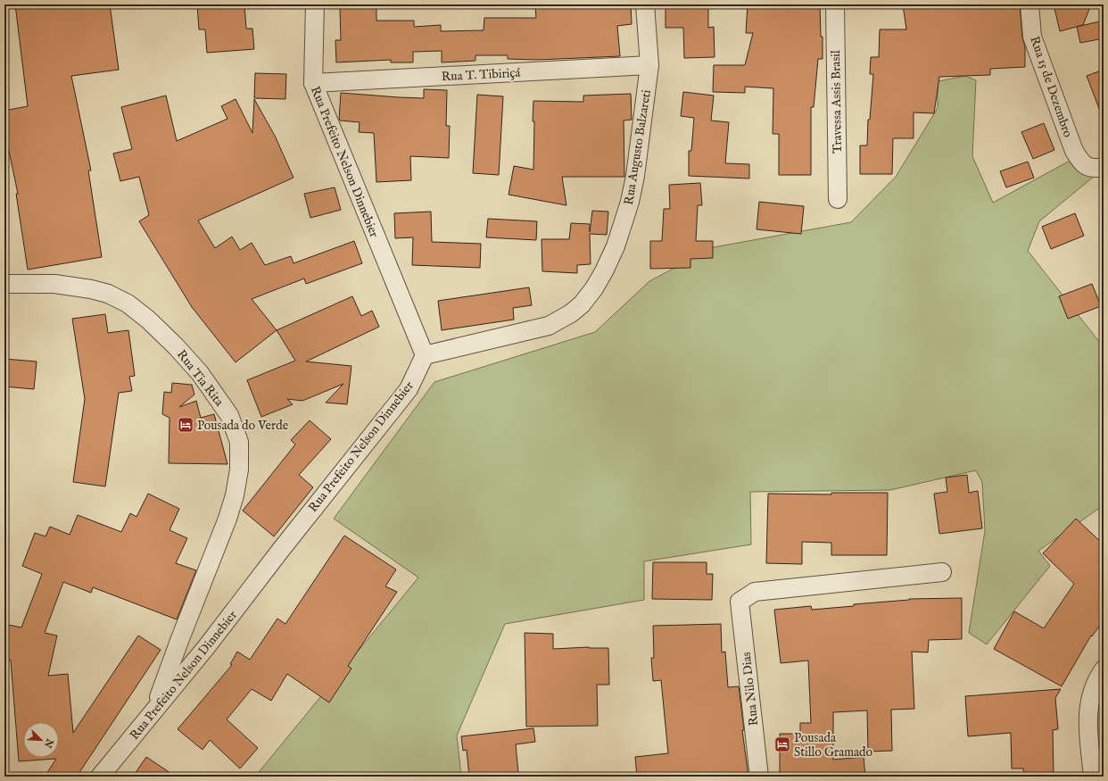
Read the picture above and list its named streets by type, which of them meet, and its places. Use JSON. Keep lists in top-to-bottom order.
{
  "streets": {
    "street": [
      "Rua T. Tibiriçá",
      "Rua 15 de Dezembro",
      "Travessa Assis Brasil",
      "Rua Augusto Balzareti",
      "Rua Prefeito Nelson Dinnebier",
      "Rua Tia Rita",
      "Rua Nilo Dias"
    ]
  },
  "crossings": [
    ["Rua T. Tibiriçá", "Rua Augusto Balzareti"],
    ["Rua T. Tibiriçá", "Rua Prefeito Nelson Dinnebier"],
    ["Rua Augusto Balzareti", "Rua Prefeito Nelson Dinnebier"],
    ["Rua Prefeito Nelson Dinnebier", "Rua Tia Rita"]
  ],
  "places": {
    "hotel": ["Pousada do Verde", "Pousada Stillo Gramado"]
  },
  "north": "bottom right"
}
